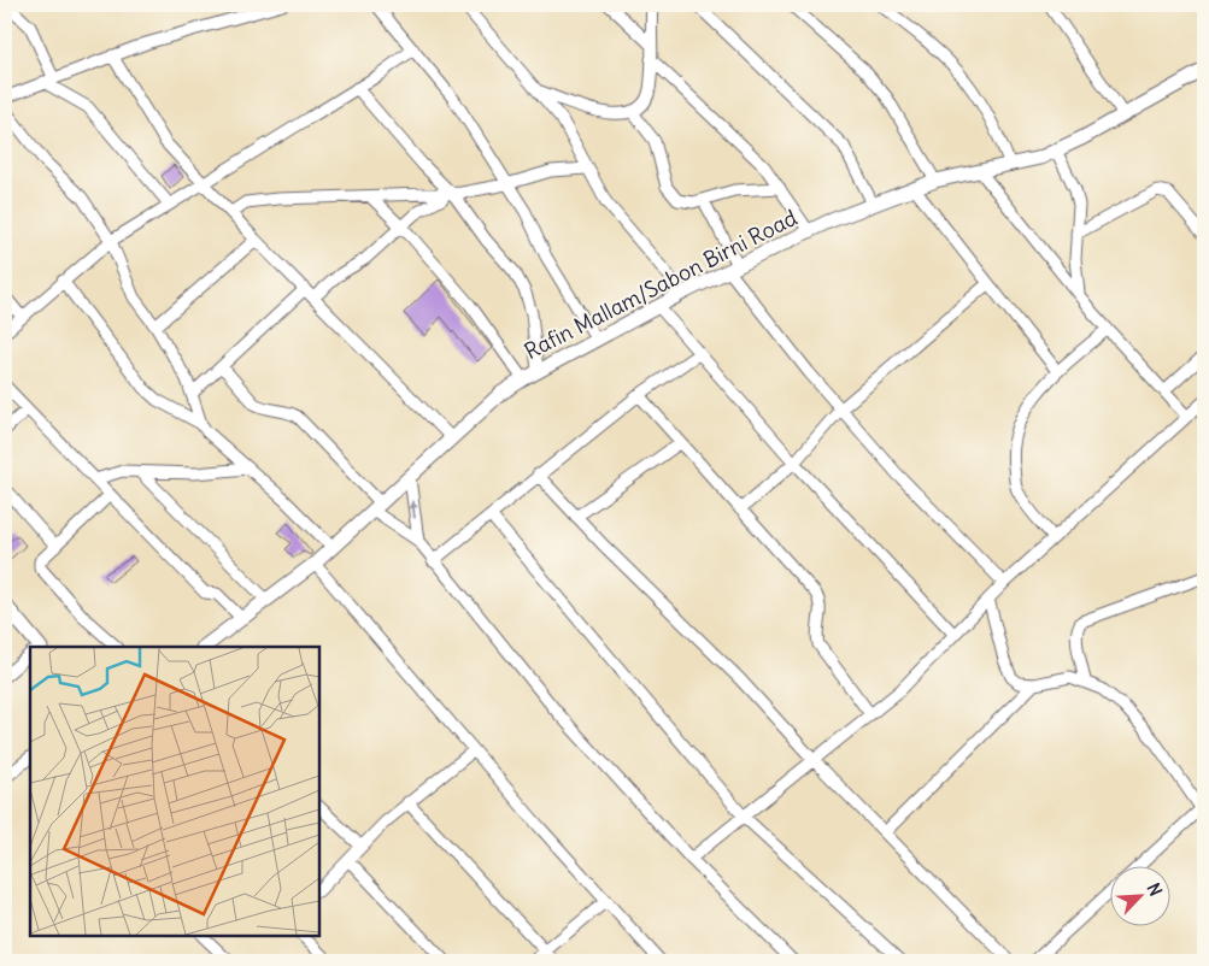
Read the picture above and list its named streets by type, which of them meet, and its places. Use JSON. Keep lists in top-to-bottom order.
{
  "streets": {
    "street": ["Rafin Mallam/Sabon Birni Road"]
  },
  "north": "top right"
}
